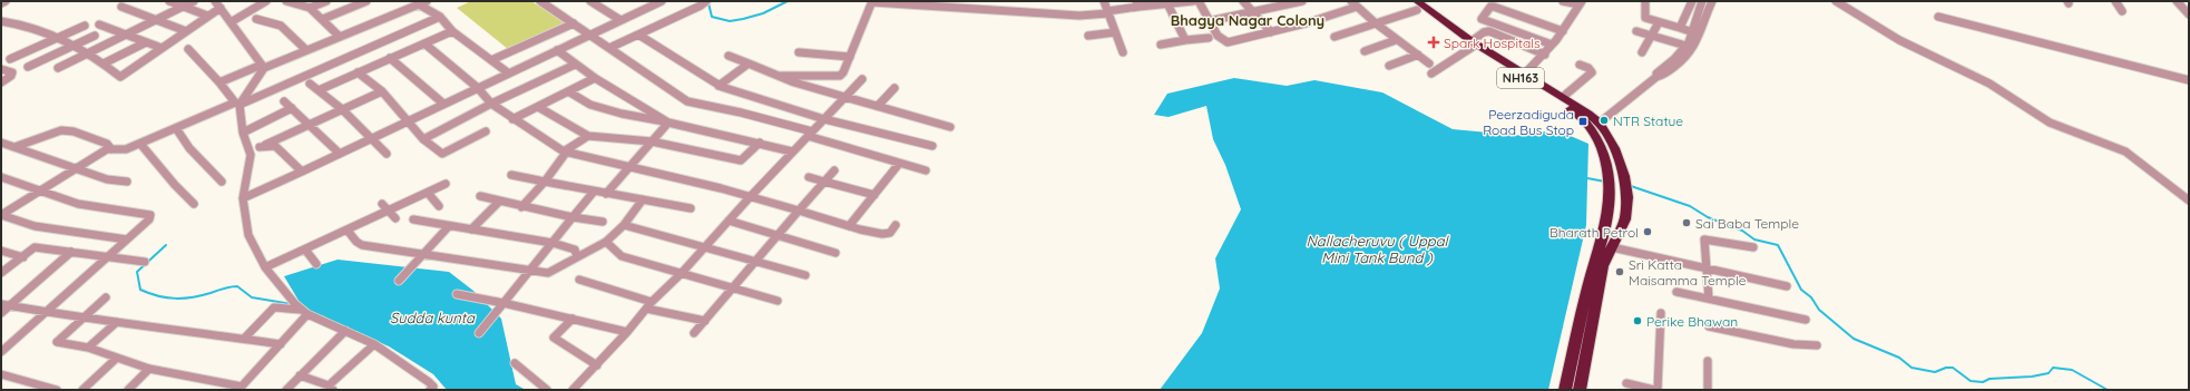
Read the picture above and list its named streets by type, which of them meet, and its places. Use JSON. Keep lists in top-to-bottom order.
{
  "streets": {
    "highway": ["NH163"]
  },
  "districts": ["Bhagya Nagar Colony"],
  "water": ["Nallacheruvu ( Uppal Mini Tank Bund )", "Sudda kunta"],
  "places": {
    "health": ["Spark Hospitals"],
    "other": [
      "NTR Statue",
      "Sai Baba Temple",
      "Bharath Petrol",
      "Sri Katta Maisamma Temple",
      "Perike Bhawan"
    ],
    "transit": ["Peerzadiguda Road Bus Stop"]
  }
}
